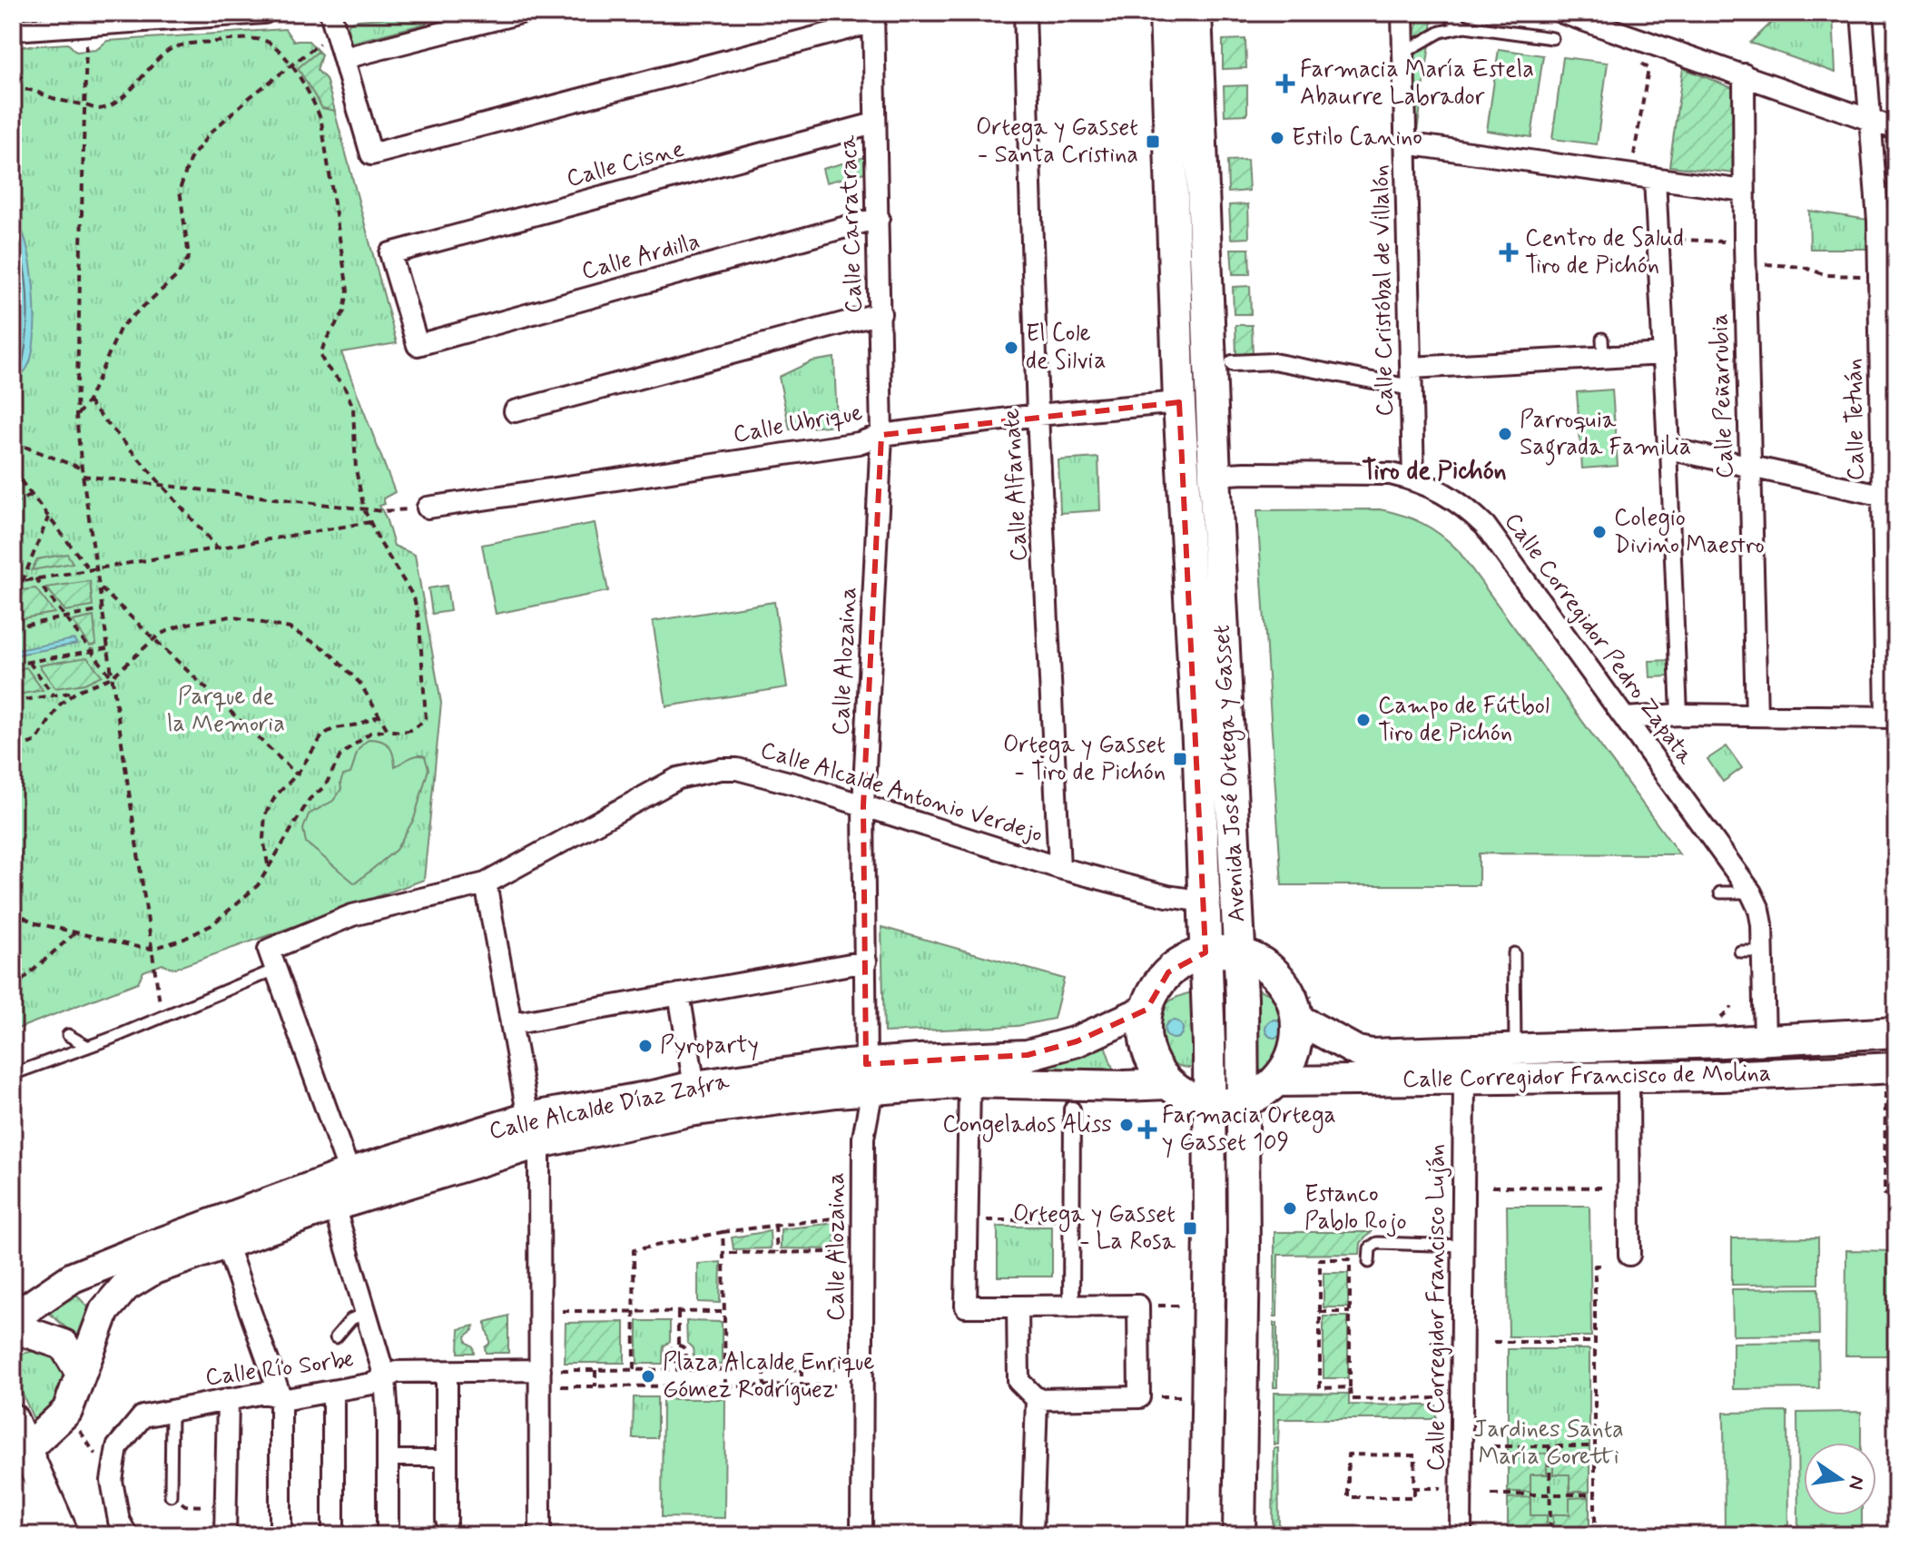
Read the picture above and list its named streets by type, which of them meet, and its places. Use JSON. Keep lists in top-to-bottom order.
{
  "streets": {
    "main road": ["Avenida José Ortega y Gasset", "Calle Corregidor Francisco de Molina", "Calle Alcalde Díaz Zafra"],
    "street": [
      "Calle Cisne",
      "Calle Carratraca",
      "Calle Ardilla",
      "Calle Cristóbal de Villalón",
      "Calle Peñarrubia",
      "Calle Tetuán",
      "Calle Ubrique",
      "Calle Alfarnate",
      "Calle Corregidor Pedro Zapata",
      "Calle Alozaina",
      "Calle Alcalde Antonio Verdejo",
      "Calle Corregidor Francisco Luján",
      "Calle Río Sorbe"
    ]
  },
  "crossings": [
    ["Calle Cisne", "Calle Carratraca"],
    ["Calle Cisne", "Calle Ardilla"],
    ["Calle Carratraca", "Calle Ardilla"],
    ["Calle Carratraca", "Calle Ubrique"],
    ["Calle Carratraca", "Calle Alozaina"],
    ["Calle Cristóbal de Villalón", "Calle Corregidor Pedro Zapata"],
    ["Calle Ubrique", "Calle Alfarnate"],
    ["Calle Ubrique", "Calle Alozaina"],
    ["Calle Ubrique", "Avenida José Ortega y Gasset"],
    ["Calle Alfarnate", "Calle Alcalde Antonio Verdejo"],
    ["Calle Corregidor Pedro Zapata", "Avenida José Ortega y Gasset"],
    ["Calle Corregidor Pedro Zapata", "Calle Corregidor Francisco de Molina"],
    ["Calle Alozaina", "Calle Alcalde Antonio Verdejo"],
    ["Calle Alozaina", "Calle Alcalde Díaz Zafra"],
    ["Avenida José Ortega y Gasset", "Calle Alcalde Antonio Verdejo"],
    ["Calle Corregidor Francisco de Molina", "Calle Corregidor Francisco Luján"]
  ],
  "districts": ["Tiro de Pichón"],
  "parks": ["Parque de la Memoria", "Jardines Santa María Goretti"],
  "places": {
    "health": ["Farmacia María Estela Abaurre Labrador", "Centro de Salud Tiro de Pichón", "Farmacia Ortega y Gasset 109"],
    "other": [
      "Estilo Canino",
      "El Cole de Silvia",
      "Parroquia Sagrada Familia",
      "Colegio Divino Maestro",
      "Campo de Fútbol Tiro de Pichón",
      "Pyroparty",
      "Congelados Aliss",
      "Estanco Pablo Rojo",
      "Plaza Alcalde Enrique Gómez Rodríguez"
    ],
    "transit": ["Ortega y Gasset - Santa Cristina", "Ortega y Gasset - Tiro de Pichón", "Ortega y Gasset - La Rosa"]
  },
  "north": "right"
}
